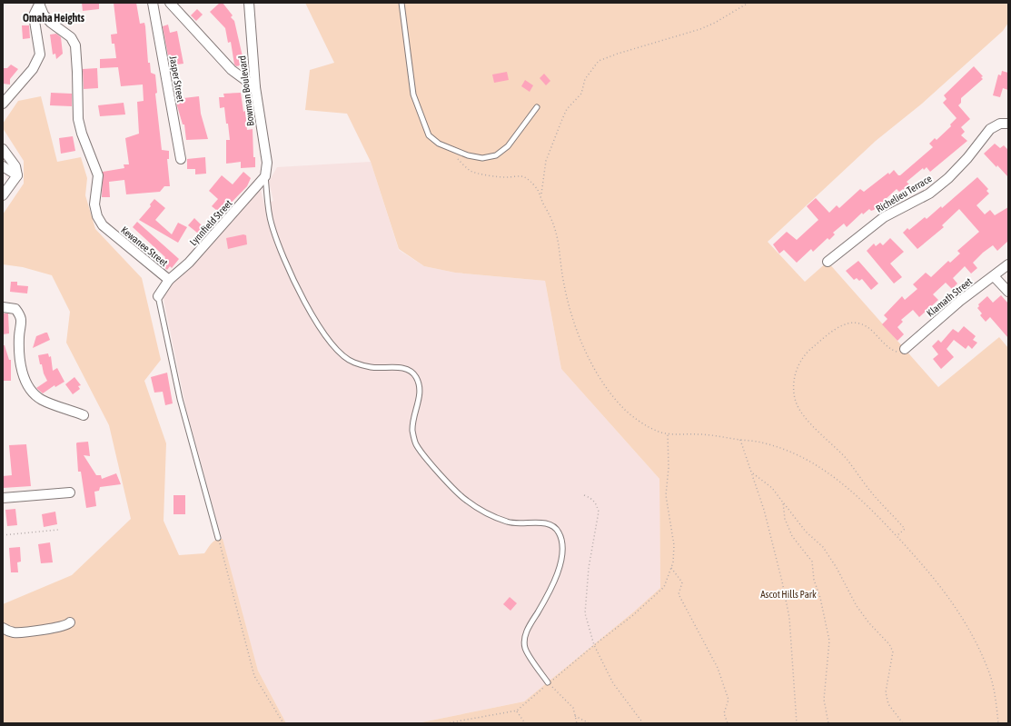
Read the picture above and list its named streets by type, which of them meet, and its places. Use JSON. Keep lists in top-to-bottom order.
{
  "streets": {
    "street": [
      "Jasper Street",
      "Bowman Boulevard",
      "Richelieu Terrace",
      "Lynnfield Street",
      "Kewanee Street",
      "Klamath Street"
    ]
  },
  "crossings": [
    ["Bowman Boulevard", "Lynnfield Street"],
    ["Lynnfield Street", "Kewanee Street"]
  ],
  "districts": ["Omaha Heights"],
  "parks": ["Ascot Hills Park"]
}
